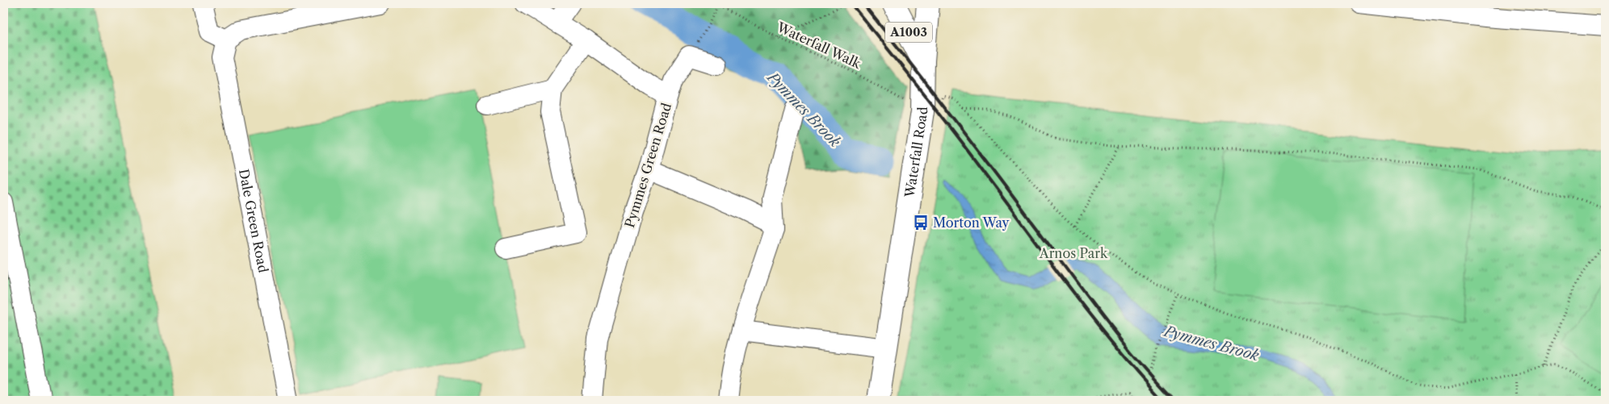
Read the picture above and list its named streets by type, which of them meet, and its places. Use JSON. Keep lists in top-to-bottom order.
{
  "streets": {
    "main road": ["A1003", "Waterfall Road"],
    "street": ["Pymmes Green Road", "Dale Green Road"],
    "path": ["Waterfall Walk"]
  },
  "water": ["Pymmes Brook"],
  "parks": ["Arnos Park"],
  "places": {
    "bus stop": ["Morton Way"]
  }
}
